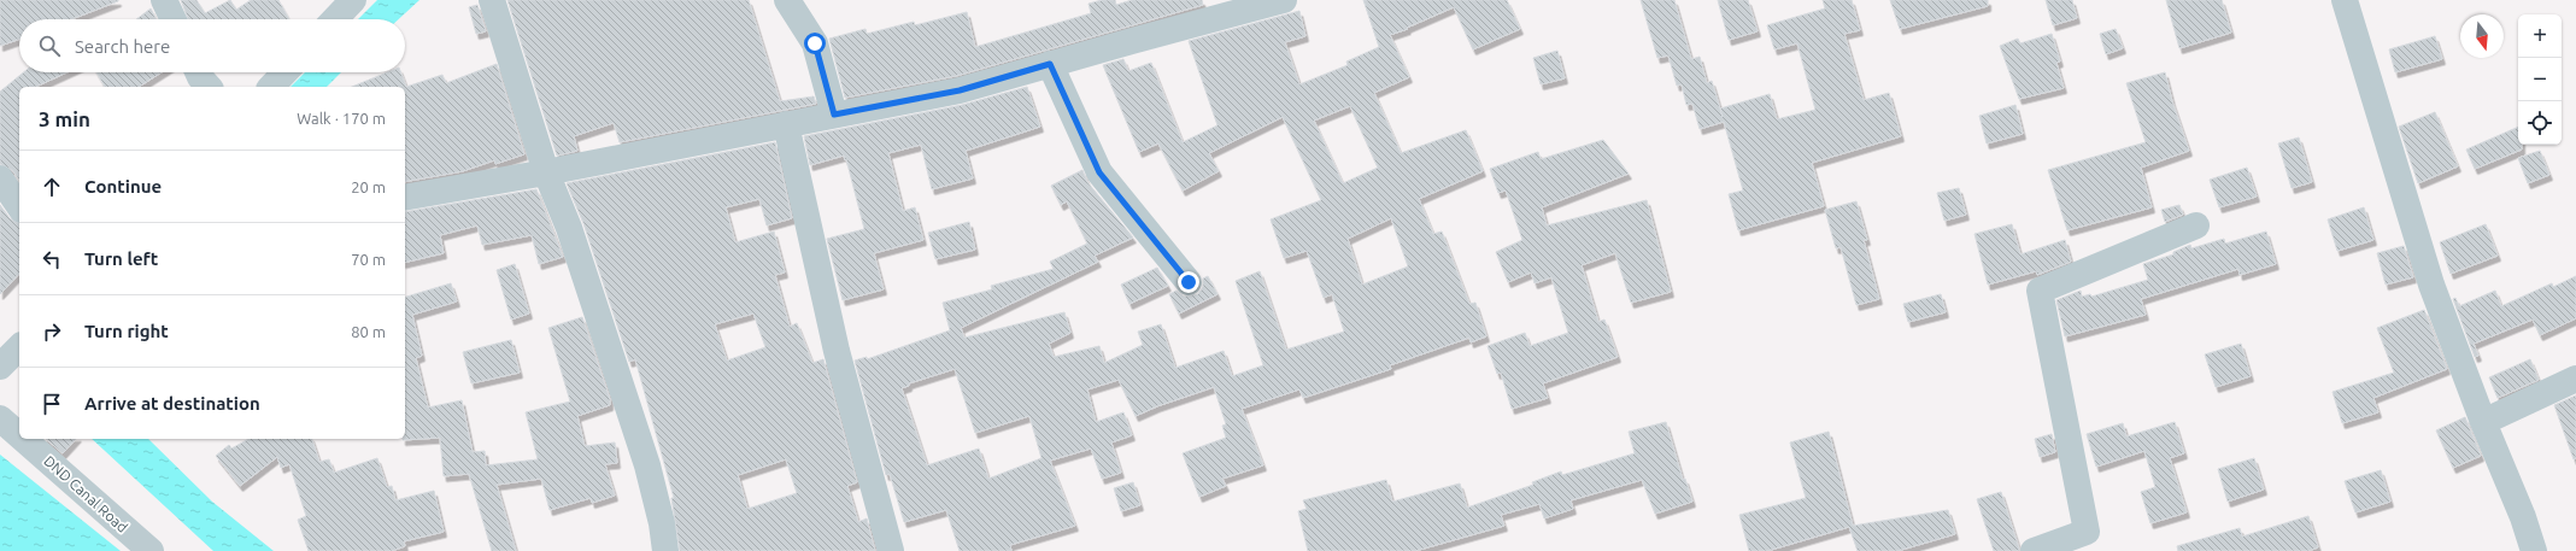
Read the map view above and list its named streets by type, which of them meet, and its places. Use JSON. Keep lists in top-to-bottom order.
{
  "streets": {
    "street": ["DND Canal Road"]
  },
  "north": "bottom",
  "page": {
    "map_buttons": ["+", "−"],
    "search": "Search here",
    "heading": ["3 min", "Walk · 170 m"],
    "list": [
      ["Continue", "20 m"],
      ["Turn left", "70 m"],
      ["Turn right", "80 m"],
      "Arrive at destination"
    ]
  }
}
